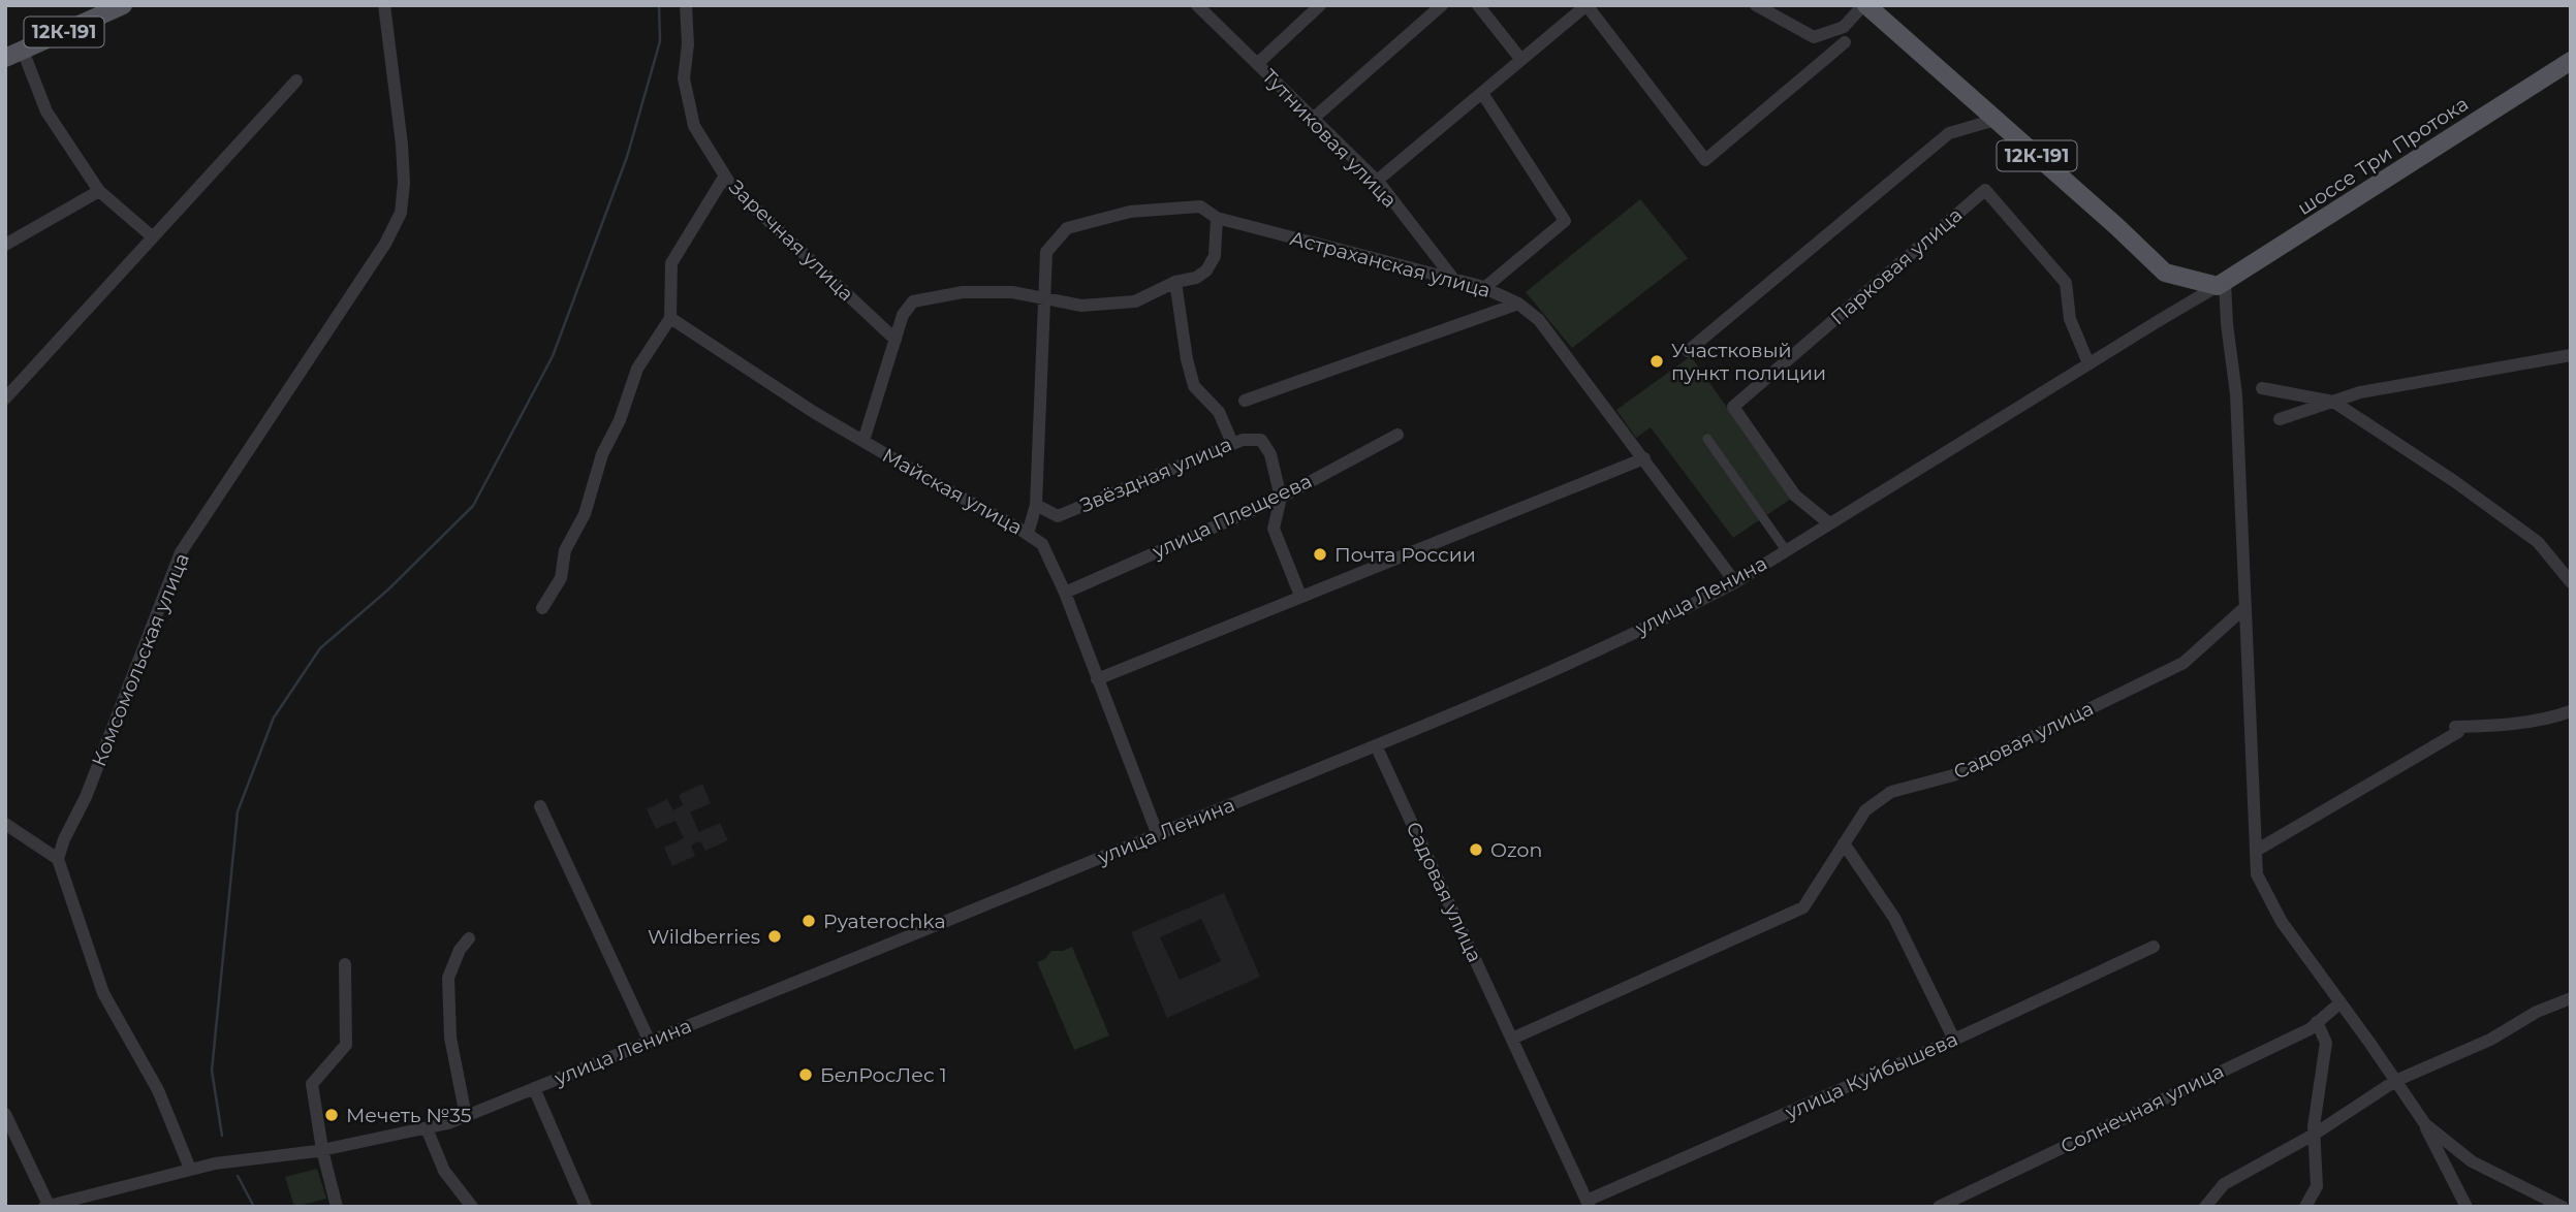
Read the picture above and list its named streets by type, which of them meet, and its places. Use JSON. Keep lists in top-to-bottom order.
{
  "streets": {
    "main road": ["12К-191", "шоссе Три Протока"],
    "street": [
      "Тутниковая улица",
      "Заречная улица",
      "Астраханская улица",
      "Парковая улица",
      "Звёздная улица",
      "Майская улица",
      "улица Плещеева",
      "улица Ленина",
      "Комсомольская улица",
      "Садовая улица",
      "улица Куйбышева",
      "Солнечная улица"
    ]
  },
  "crossings": [
    ["12К-191", "шоссе Три Протока"],
    ["12К-191", "улица Ленина"],
    ["Тутниковая улица", "Астраханская улица"],
    ["шоссе Три Протока", "улица Ленина"],
    ["Астраханская улица", "Звёздная улица"],
    ["Астраханская улица", "Майская улица"],
    ["Астраханская улица", "улица Ленина"],
    ["Парковая улица", "улица Ленина"],
    ["Звёздная улица", "улица Плещеева"],
    ["Майская улица", "улица Плещеева"],
    ["Майская улица", "улица Ленина"],
    ["улица Ленина", "Садовая улица"],
    ["Садовая улица", "улица Куйбышева"]
  ],
  "places": [
    "Участковый пункт полиции",
    "Почта России",
    "Ozon",
    "Pyaterochka",
    "Wildberries",
    "БелРосЛес 1",
    "Мечеть №35"
  ]
}
